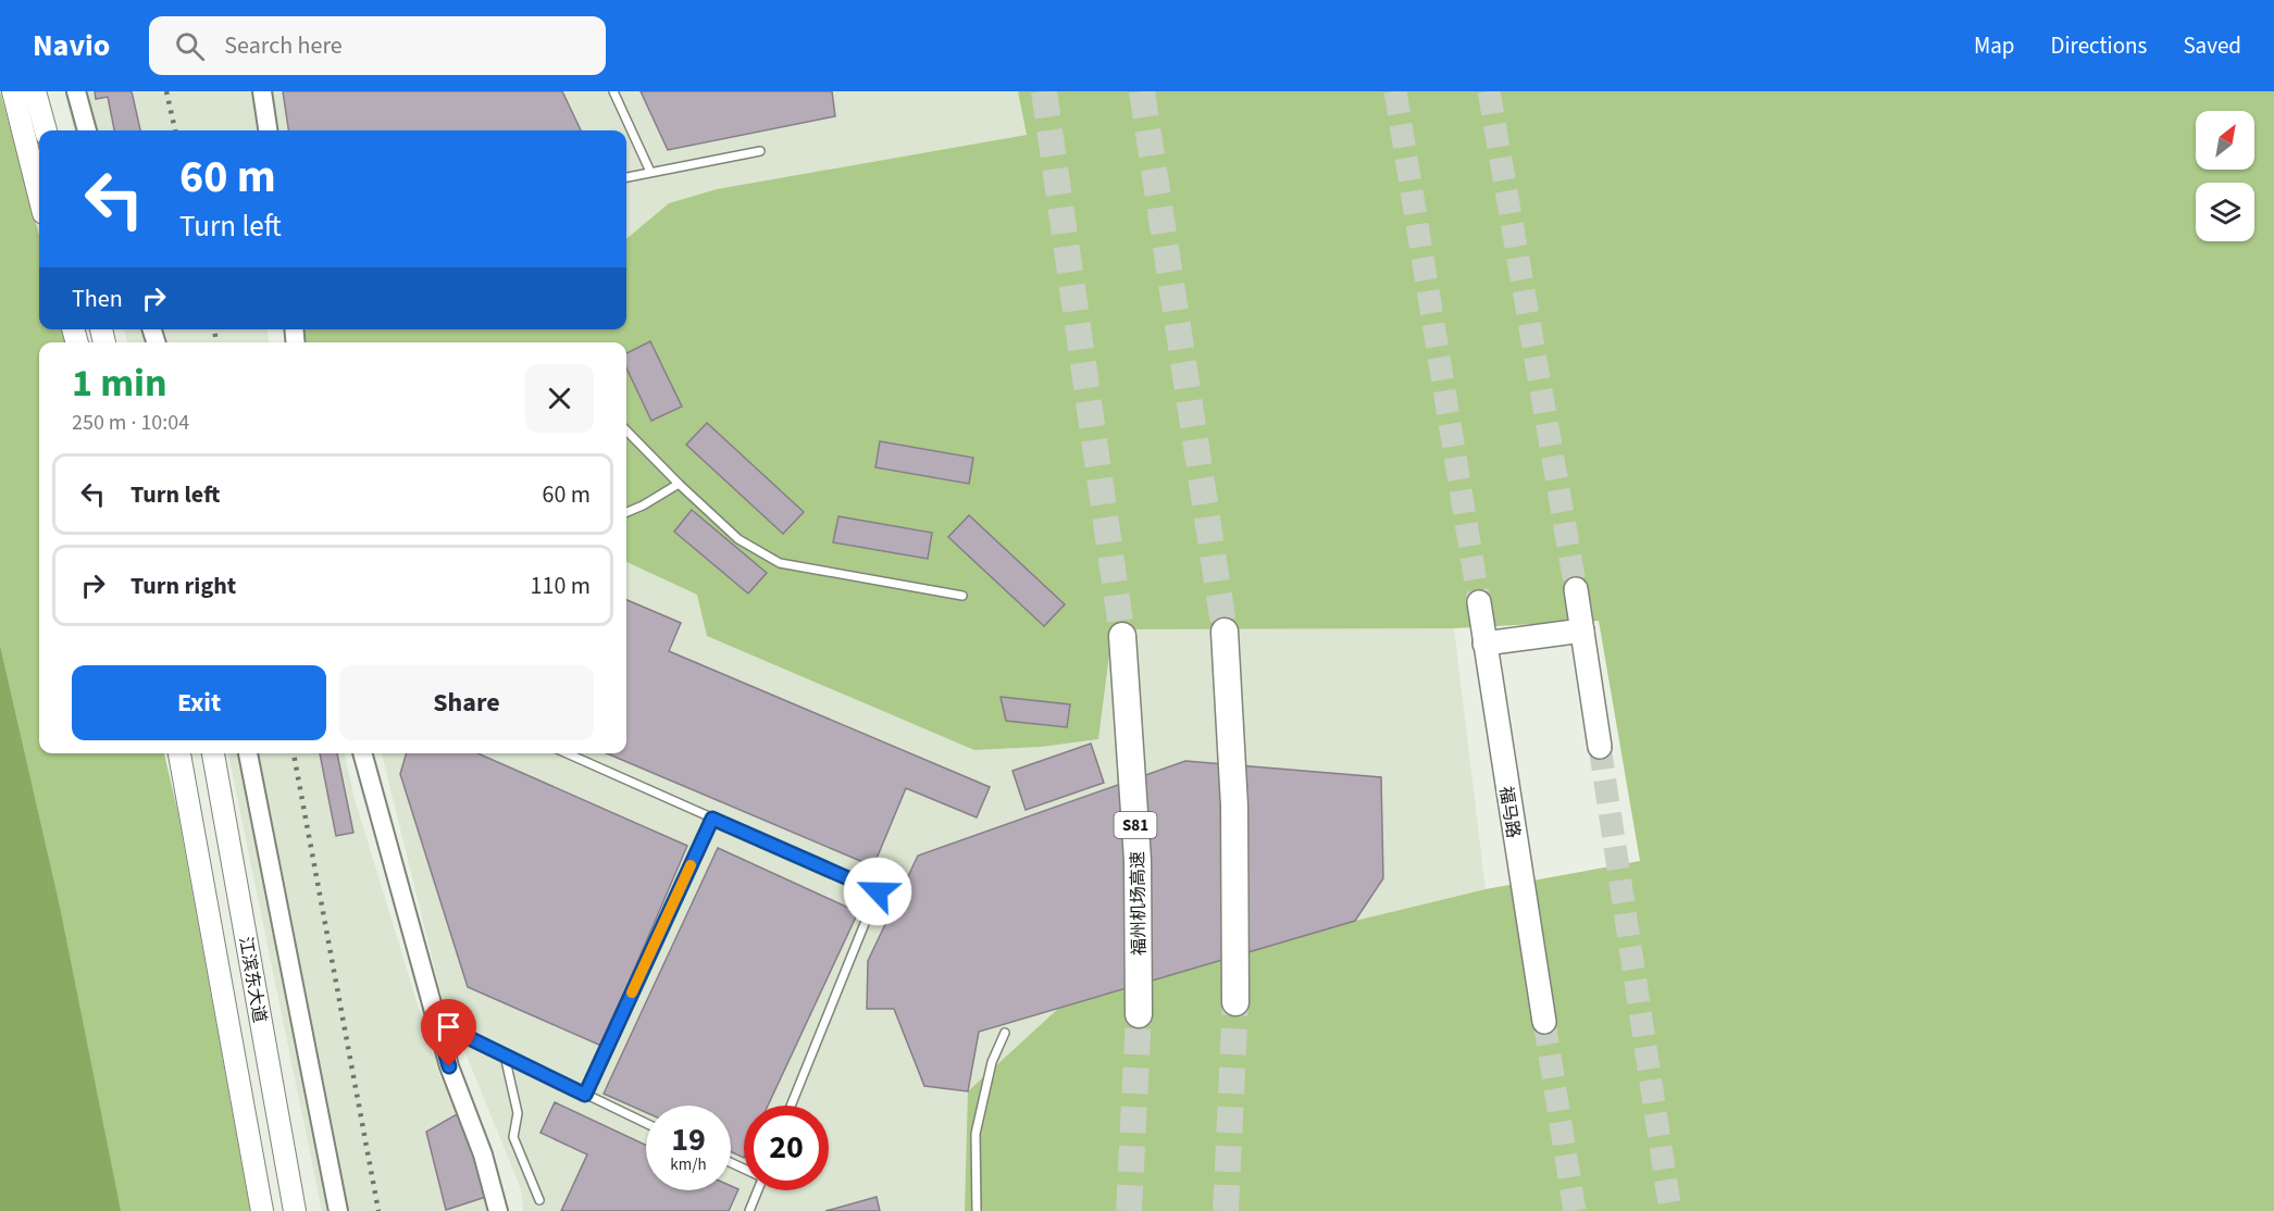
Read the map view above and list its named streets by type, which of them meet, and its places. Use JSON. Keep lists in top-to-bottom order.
{
  "streets": {
    "highway": ["S81", "福州机场高速"],
    "main road": ["福马路", "江滨东大道"]
  },
  "north": "top right",
  "page": {
    "header": "Navio",
    "search": "Search here",
    "nav": ["Map", "Directions", "Saved"],
    "turn": ["60 m", "Turn left"],
    "then": "Then",
    "heading": ["1 min", "250 m · 10:04"],
    "list": [
      {
        "name": "Turn left",
        "value": "60 m"
      },
      {
        "name": "Turn right",
        "value": "110 m"
      }
    ],
    "buttons": ["Exit", "Share"],
    "speed": "19 km/h",
    "limit": "20"
  }
}
